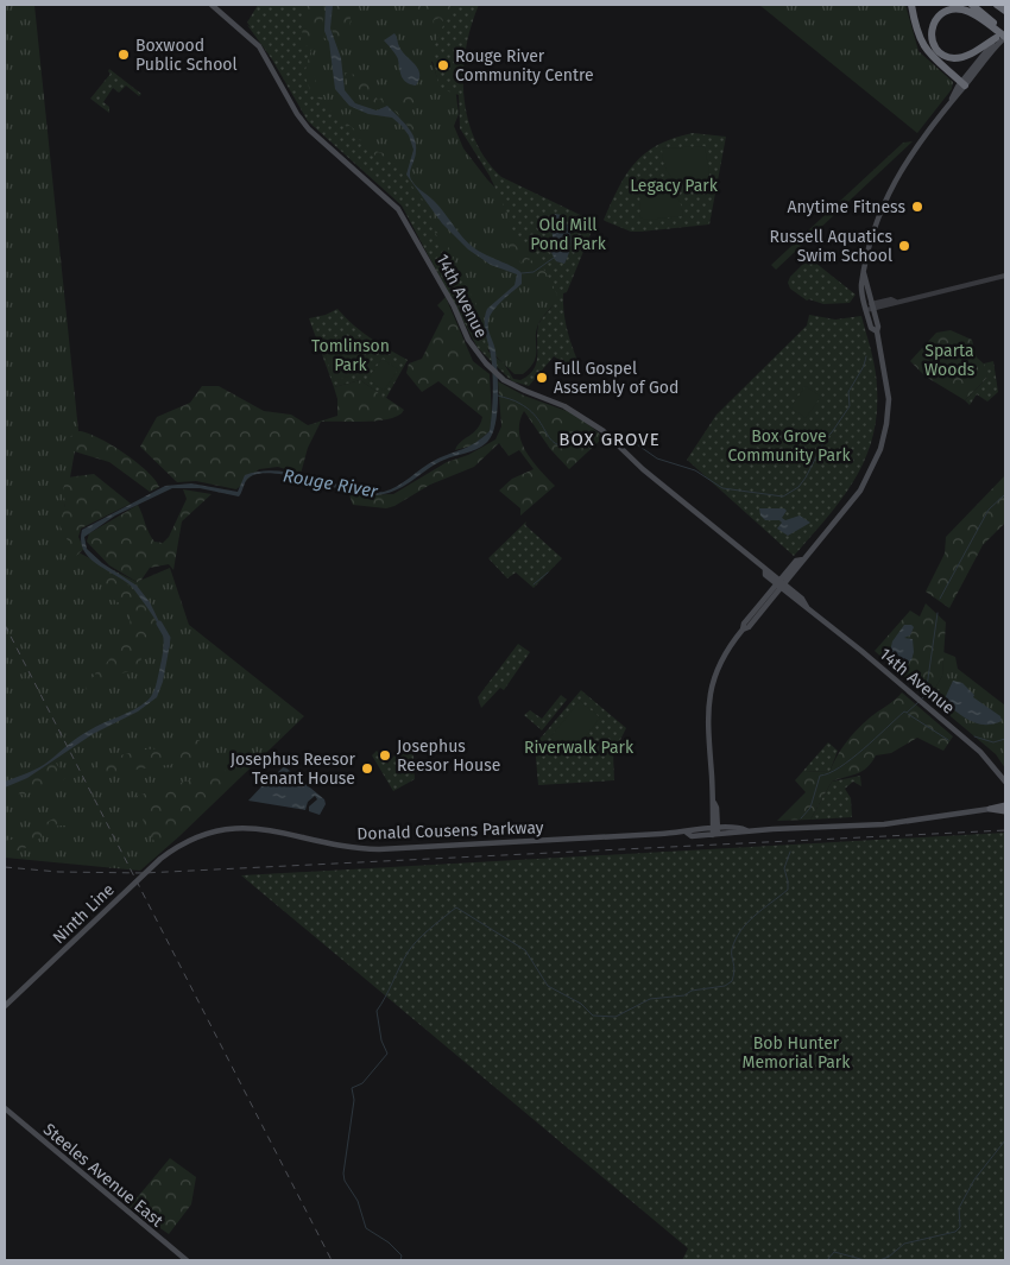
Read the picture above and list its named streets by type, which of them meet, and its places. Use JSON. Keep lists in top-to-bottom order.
{
  "streets": {
    "main road": [
      "14th Avenue",
      "Donald Cousens Parkway",
      "Ninth Line",
      "Steeles Avenue East"
    ]
  },
  "crossings": [
    ["Donald Cousens Parkway", "Ninth Line"]
  ],
  "districts": ["BOX GROVE"],
  "water": ["Rouge River"],
  "parks": [
    "Legacy Park",
    "Old Mill Pond Park",
    "Tomlinson Park",
    "Sparta Woods",
    "Box Grove Community Park",
    "Riverwalk Park",
    "Bob Hunter Memorial Park"
  ],
  "places": [
    "Boxwood Public School",
    "Rouge River Community Centre",
    "Anytime Fitness",
    "Russell Aquatics Swim School",
    "Full Gospel Assembly of God",
    "Josephus Reesor House",
    "Josephus Reesor Tenant House"
  ]
}
